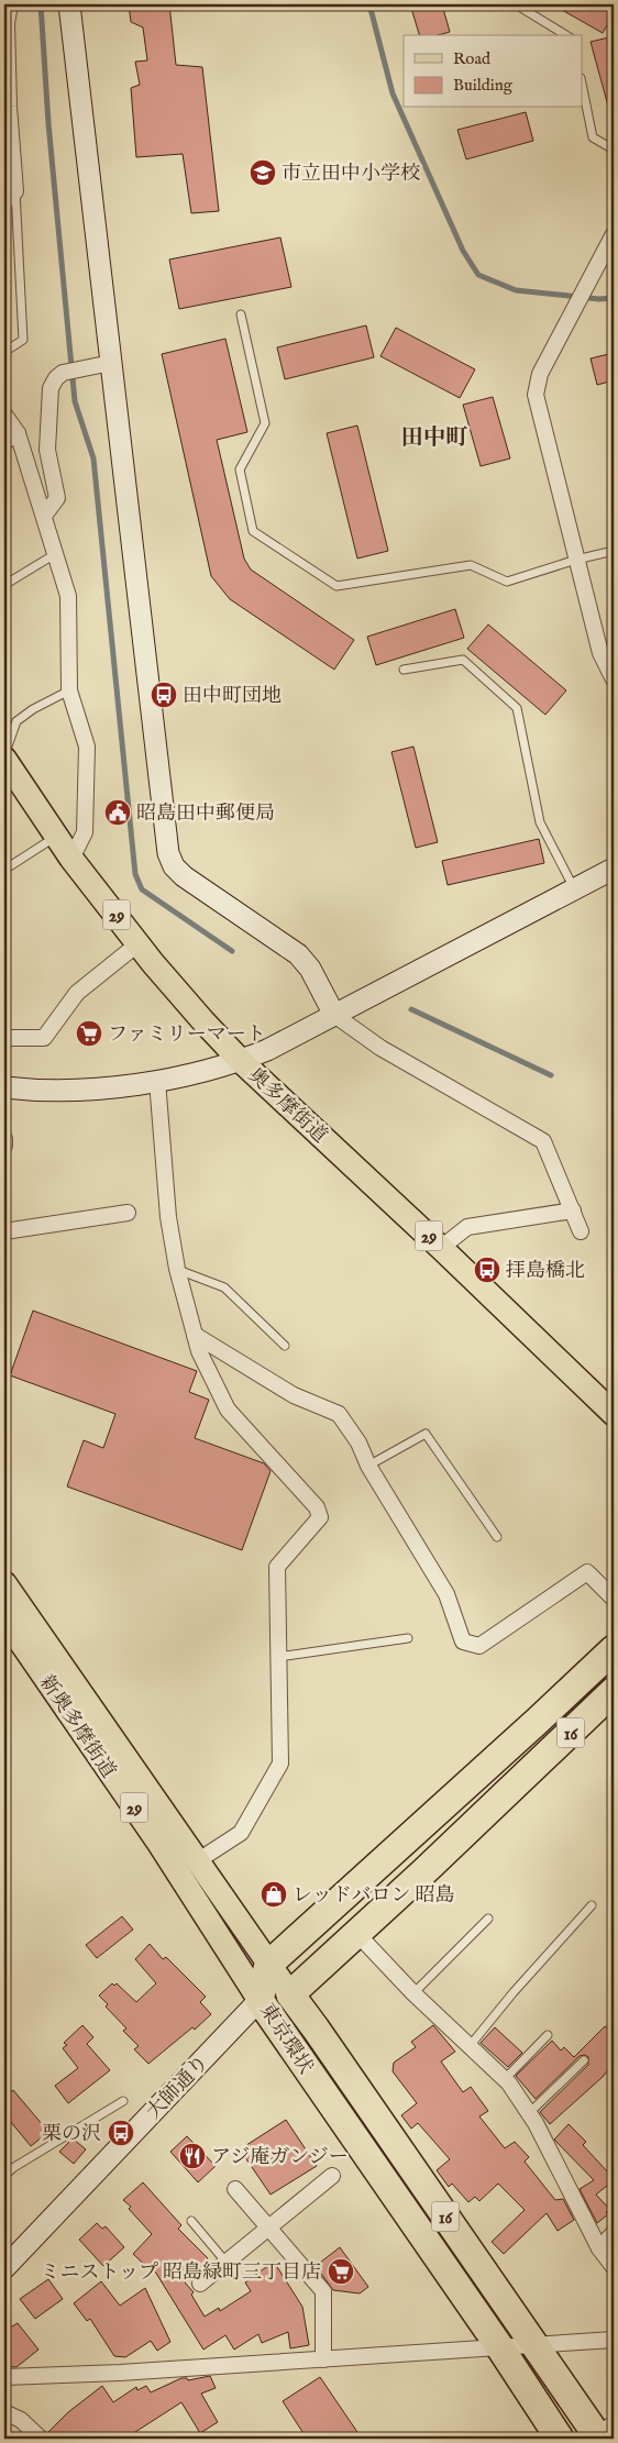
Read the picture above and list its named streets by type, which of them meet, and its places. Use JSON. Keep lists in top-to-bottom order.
{
  "streets": {
    "highway": ["16", "東京環状"],
    "main road": ["29", "奥多摩街道", "新奥多摩街道"],
    "street": ["大師通り"]
  },
  "crossings": [
    ["29", "16"],
    ["29", "東京環状"],
    ["新奥多摩街道", "東京環状"],
    ["新奥多摩街道", "大師通り"],
    ["16", "東京環状"],
    ["東京環状", "大師通り"]
  ],
  "districts": ["田中町"],
  "places": {
    "school or university": ["市立田中小学校"],
    "bus stop": ["田中町団地", "拝島橋北", "栗の沢"],
    "public building": ["昭島田中郵便局"],
    "supermarket": ["ファミリーマート", "ミニストップ 昭島緑町三丁目店"],
    "shop": ["レッドバロン 昭島"],
    "restaurant": ["アジ庵ガンジー"]
  },
  "legend": ["Road", "Building"]
}
